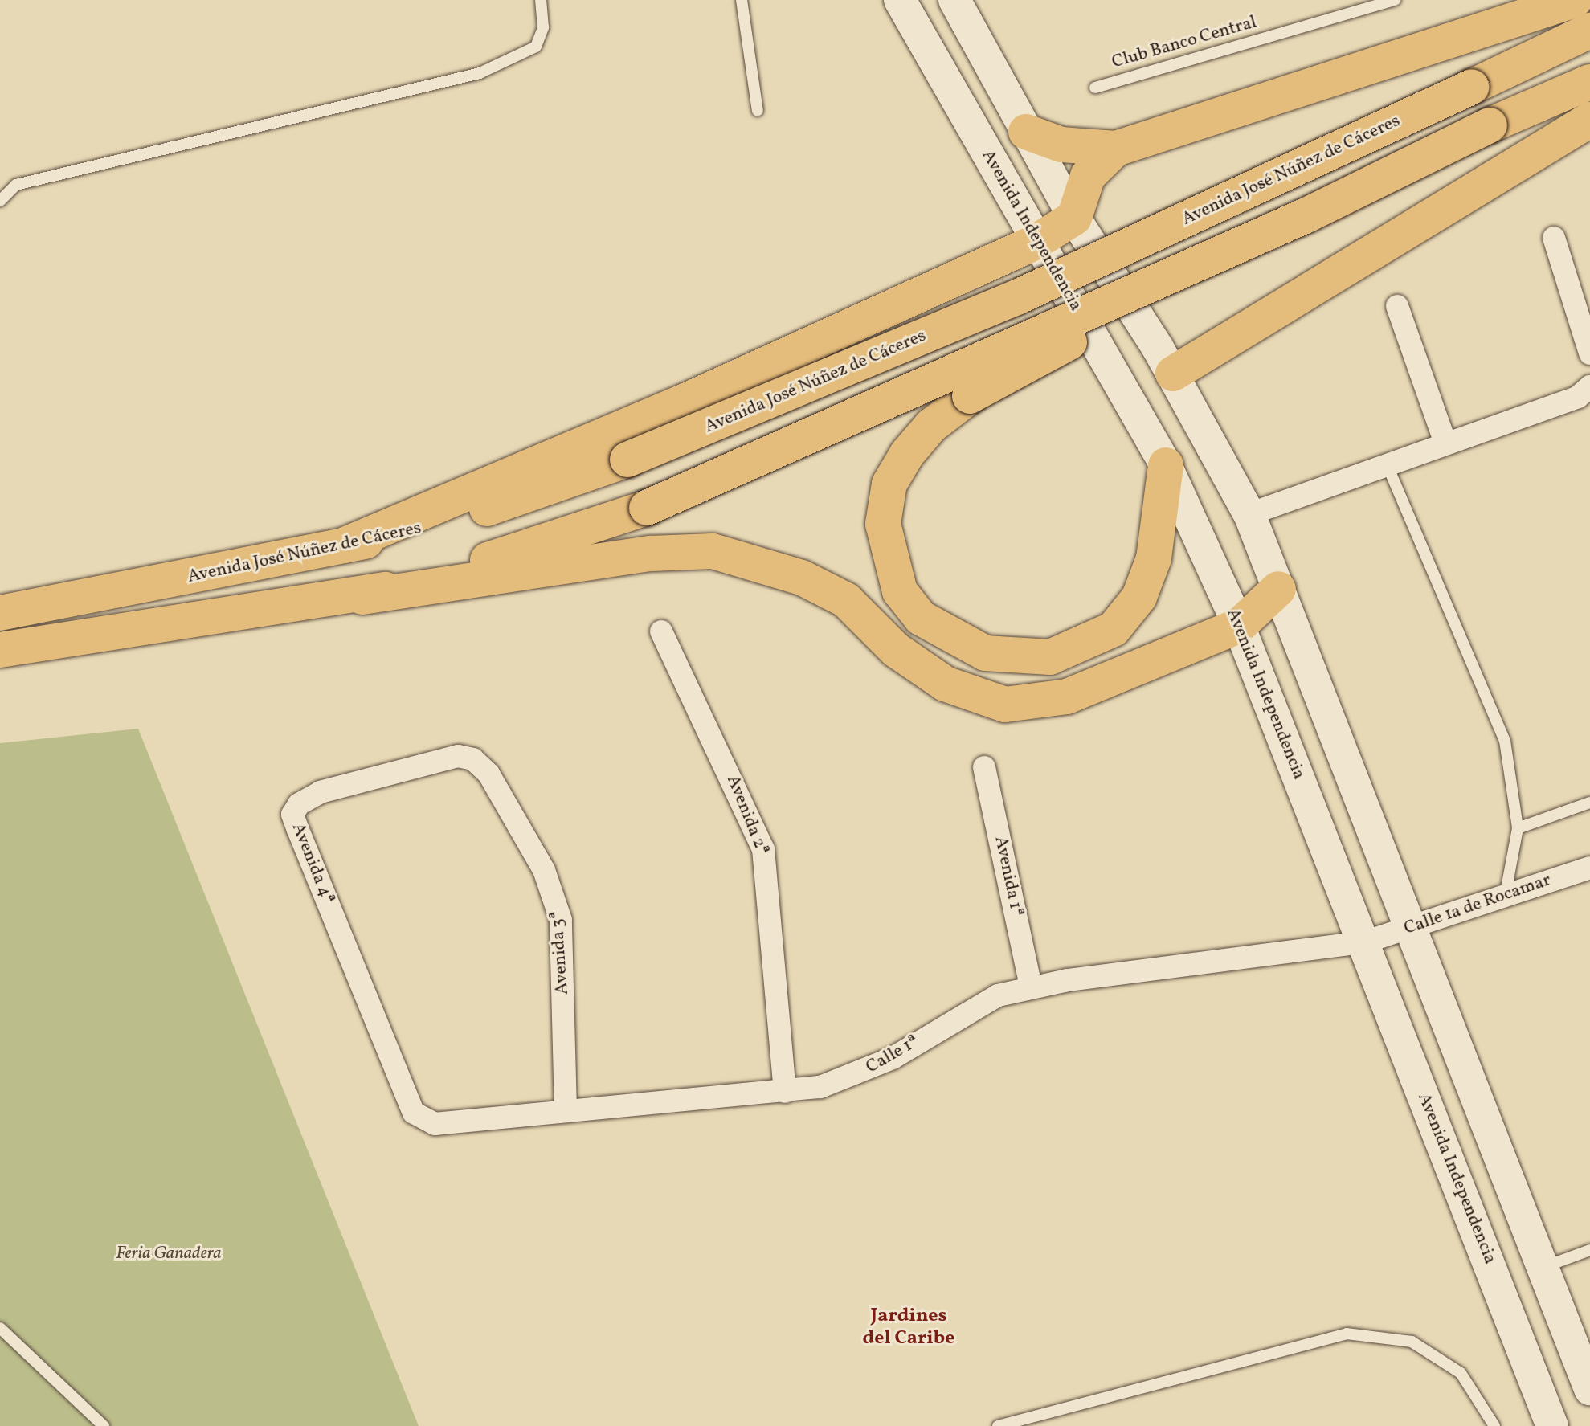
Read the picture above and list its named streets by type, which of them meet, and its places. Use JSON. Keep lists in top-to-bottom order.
{
  "streets": {
    "main road": ["Avenida José Núñez de Cáceres", "Avenida Independencia"],
    "street": [
      "Avenida 2ª",
      "Avenida 4ª",
      "Avenida 1ª",
      "Calle 1a de Rocamar",
      "Avenida 3ª",
      "Calle 1ª"
    ],
    "lane": ["Club Banco Central"]
  },
  "crossings": [
    ["Avenida Independencia", "Calle 1a de Rocamar"],
    ["Avenida Independencia", "Calle 1ª"],
    ["Avenida 2ª", "Calle 1ª"],
    ["Avenida 4ª", "Avenida 3ª"],
    ["Avenida 4ª", "Calle 1ª"],
    ["Avenida 1ª", "Calle 1ª"],
    ["Calle 1a de Rocamar", "Calle 1ª"],
    ["Avenida 3ª", "Calle 1ª"]
  ],
  "districts": ["Jardines del Caribe"],
  "parks": ["Feria Ganadera"]
}
